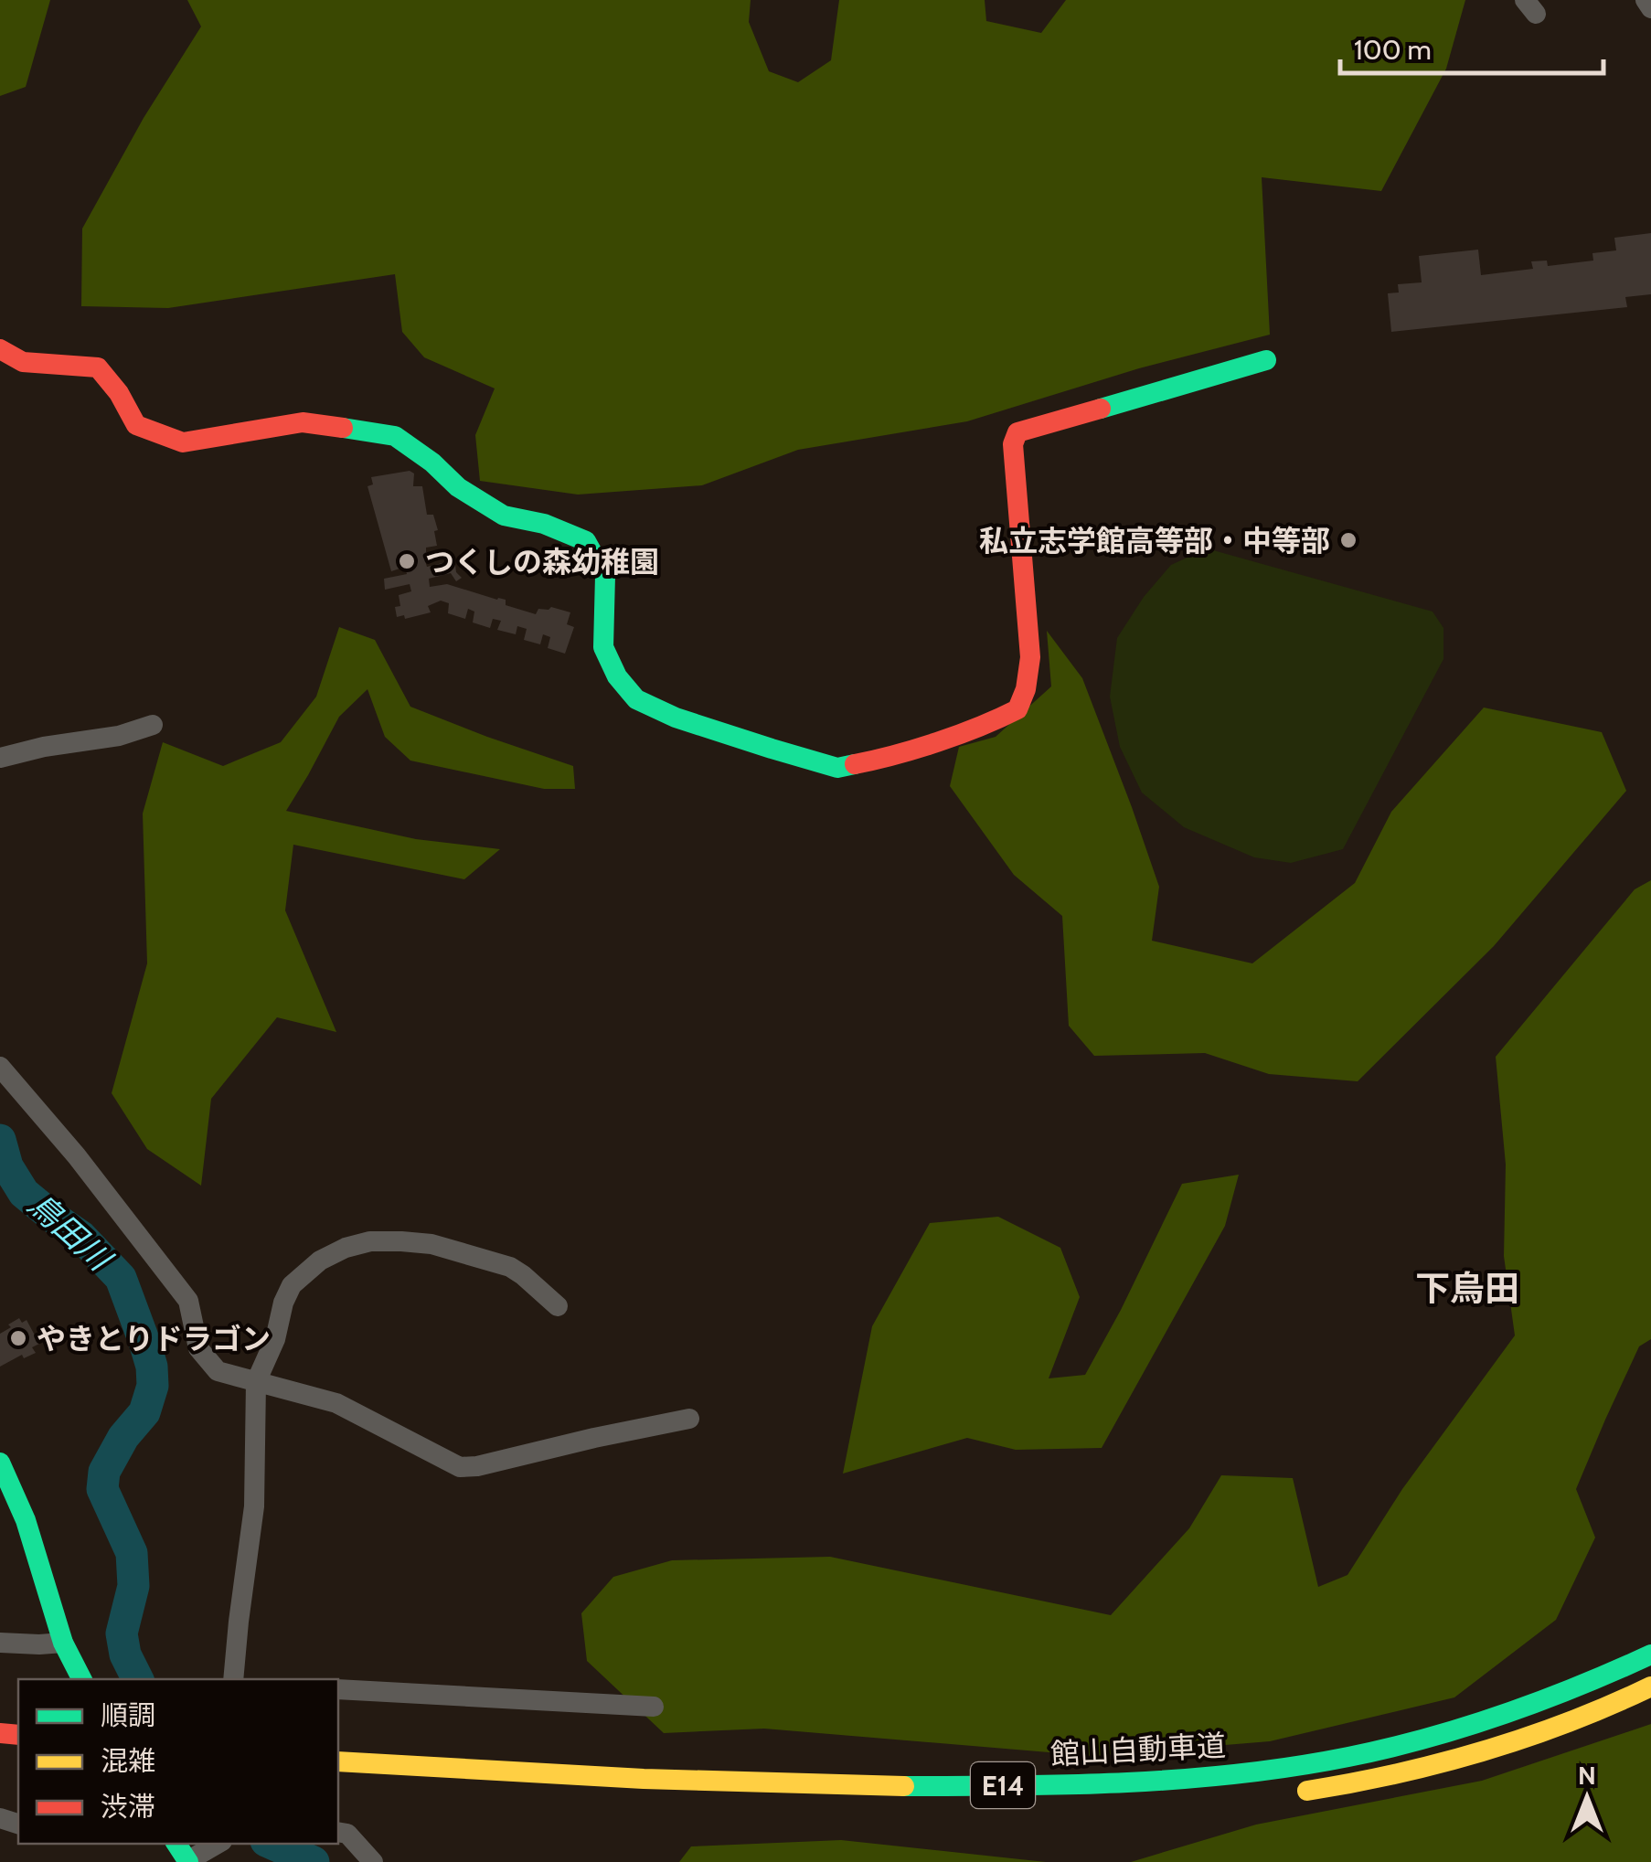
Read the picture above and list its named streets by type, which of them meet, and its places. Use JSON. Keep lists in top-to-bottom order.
{
  "streets": {
    "main road": ["館山自動車道", "E14"]
  },
  "districts": ["下烏田"],
  "water": ["鳥田川"],
  "places": ["私立志学館高等部・中等部", "つくしの森幼稚園", "やきとりドラゴン"],
  "legend": ["順調", "混雑", "渋滞"],
  "scale_bar": "100 m",
  "north": "top"
}
